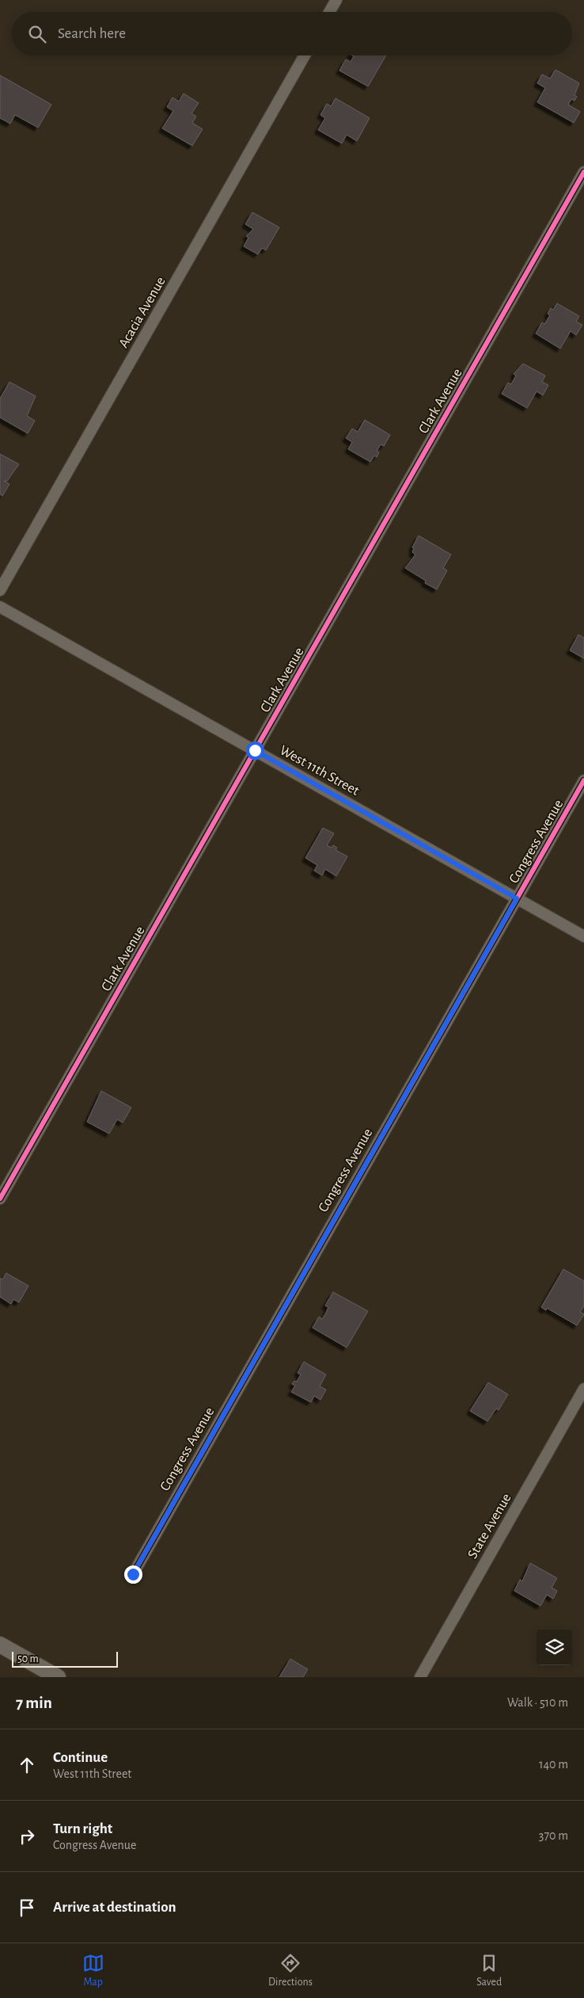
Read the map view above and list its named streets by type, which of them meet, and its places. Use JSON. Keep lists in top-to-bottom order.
{
  "streets": {
    "street": [
      "Acacia Avenue",
      "Clark Avenue",
      "West 11th Street",
      "Congress Avenue",
      "State Avenue"
    ]
  },
  "crossings": [
    ["Clark Avenue", "West 11th Street"],
    ["West 11th Street", "Congress Avenue"]
  ],
  "scale_bar": "50 m",
  "page": {
    "search": "Search here",
    "scale": "50 m",
    "heading": ["7 min", "Walk · 510 m"],
    "list": [
      ["Continue", "West 11th Street", "140 m"],
      ["Turn right", "Congress Avenue", "370 m"],
      "Arrive at destination"
    ],
    "nav": ["Map", "Directions", "Saved"]
  }
}
